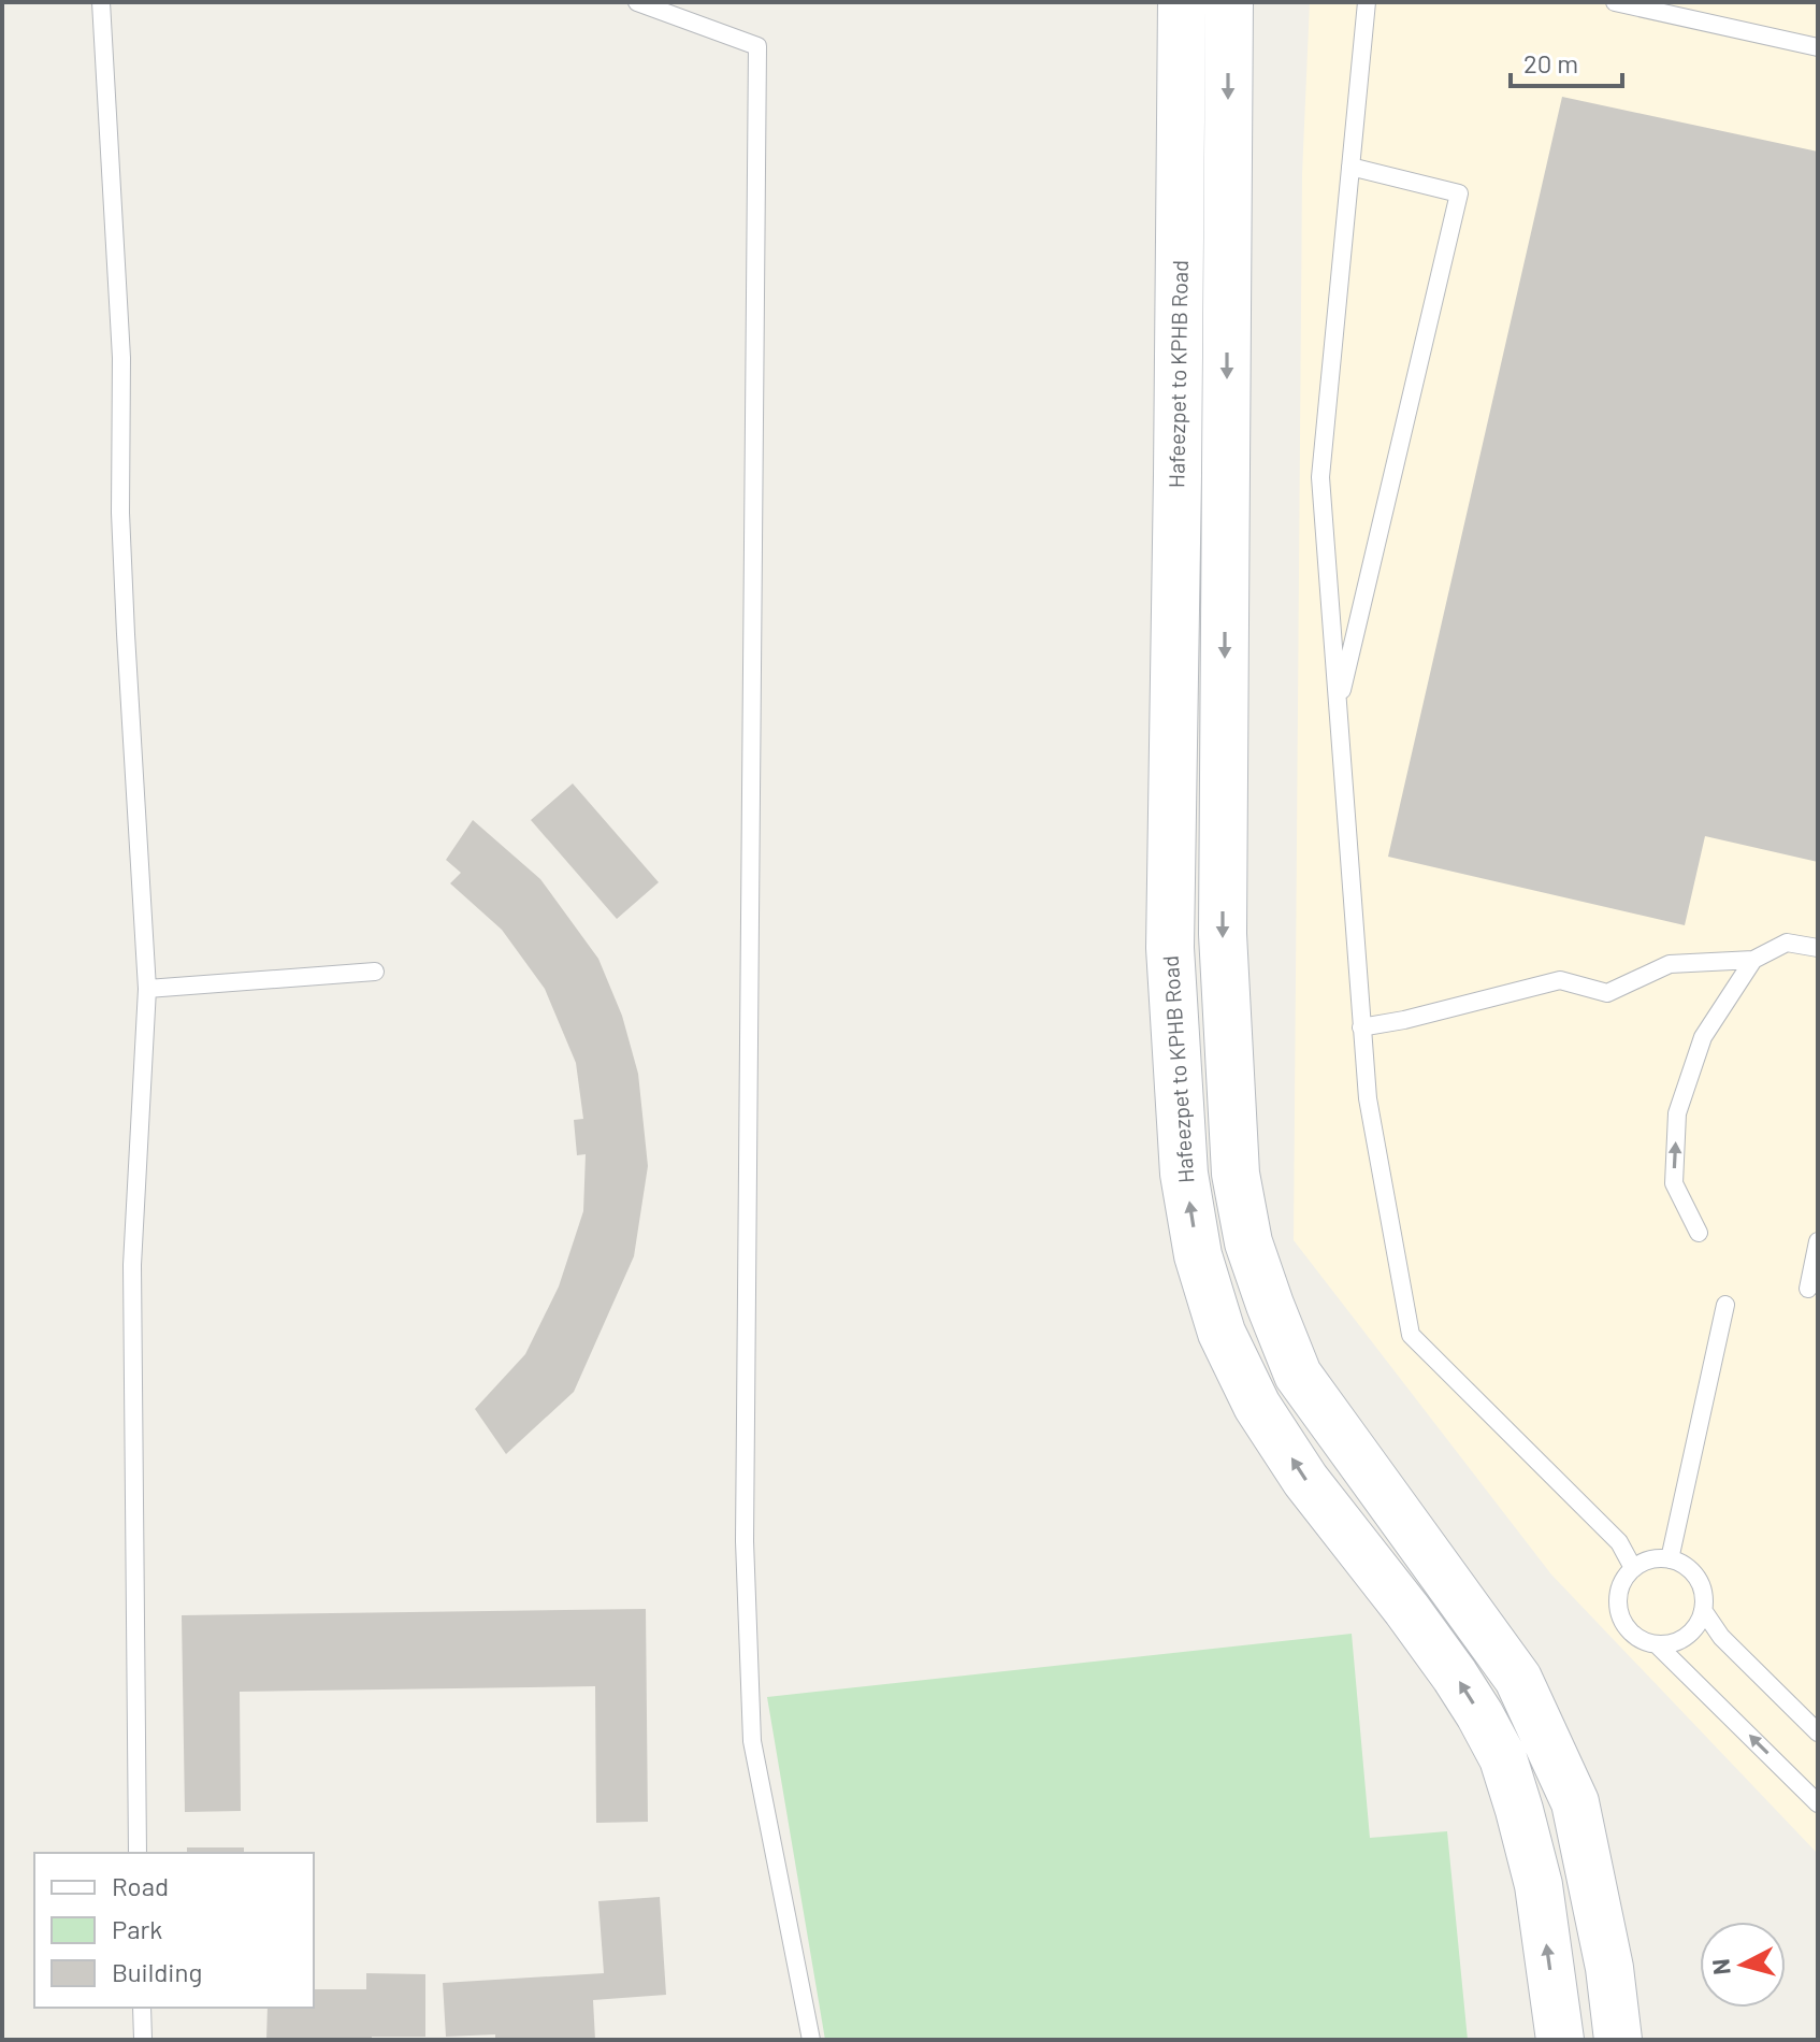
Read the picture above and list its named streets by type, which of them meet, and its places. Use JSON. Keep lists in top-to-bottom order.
{
  "streets": {
    "main road": ["Hafeezpet to KPHB Road"]
  },
  "legend": ["Road", "Park", "Building"],
  "scale_bar": "20 m",
  "north": "left"
}
